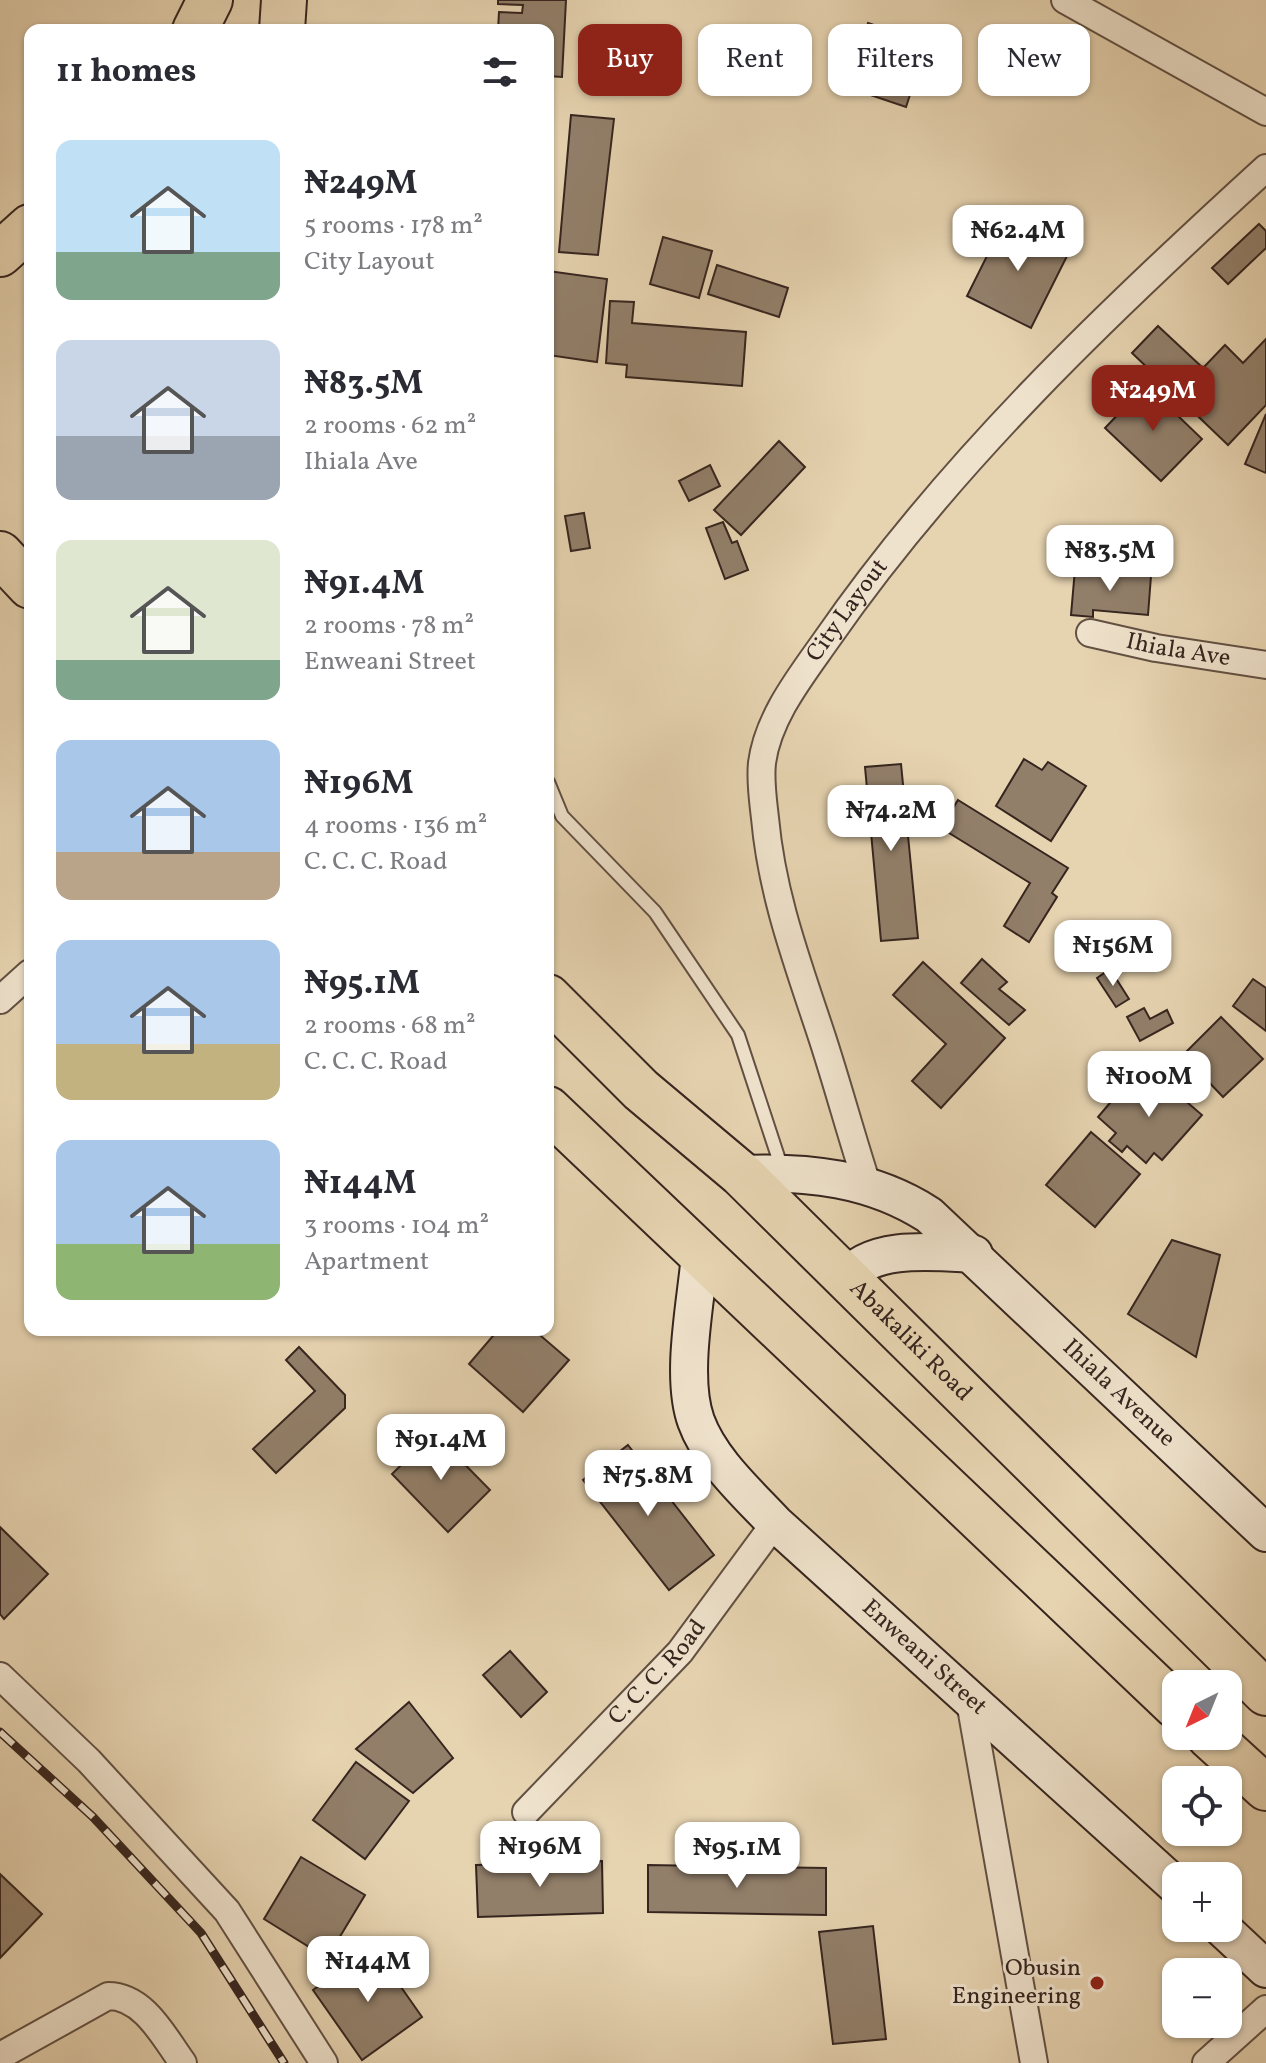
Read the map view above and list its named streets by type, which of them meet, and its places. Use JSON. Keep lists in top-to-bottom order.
{
  "streets": {
    "highway": ["Abakaliki Road"],
    "main road": ["Ihiala Avenue", "Enweani Street"],
    "street": ["City Layout", "Ihiala Ave", "C. C. C. Road"]
  },
  "crossings": [
    ["City Layout", "Ihiala Avenue"],
    ["Abakaliki Road", "Ihiala Avenue"],
    ["Enweani Street", "C. C. C. Road"]
  ],
  "places": ["Obusin Engineering"],
  "north": "bottom left",
  "page": {
    "chip": [
      "Buy",
      "Rent",
      "Filters",
      "New"
    ],
    "heading": "11 homes",
    "list": [
      {
        "name": "₦249M",
        "note": "5 rooms · 178 m² · City Layout"
      },
      {
        "name": "₦83.5M",
        "note": "2 rooms · 62 m² · Ihiala Ave"
      },
      {
        "name": "₦91.4M",
        "note": "2 rooms · 78 m² · Enweani Street"
      },
      {
        "name": "₦196M",
        "note": "4 rooms · 136 m² · C. C. C. Road"
      },
      {
        "name": "₦95.1M",
        "note": "2 rooms · 68 m² · C. C. C. Road"
      },
      {
        "name": "₦144M",
        "note": "3 rooms · 104 m² · Apartment"
      }
    ],
    "price": [
      "₦62.4M",
      "₦249M",
      "₦83.5M",
      "₦74.2M",
      "₦156M",
      "₦100M",
      "₦91.4M",
      "₦75.8M",
      "₦196M",
      "₦95.1M",
      "₦144M"
    ],
    "map_buttons": ["+", "−"]
  }
}
